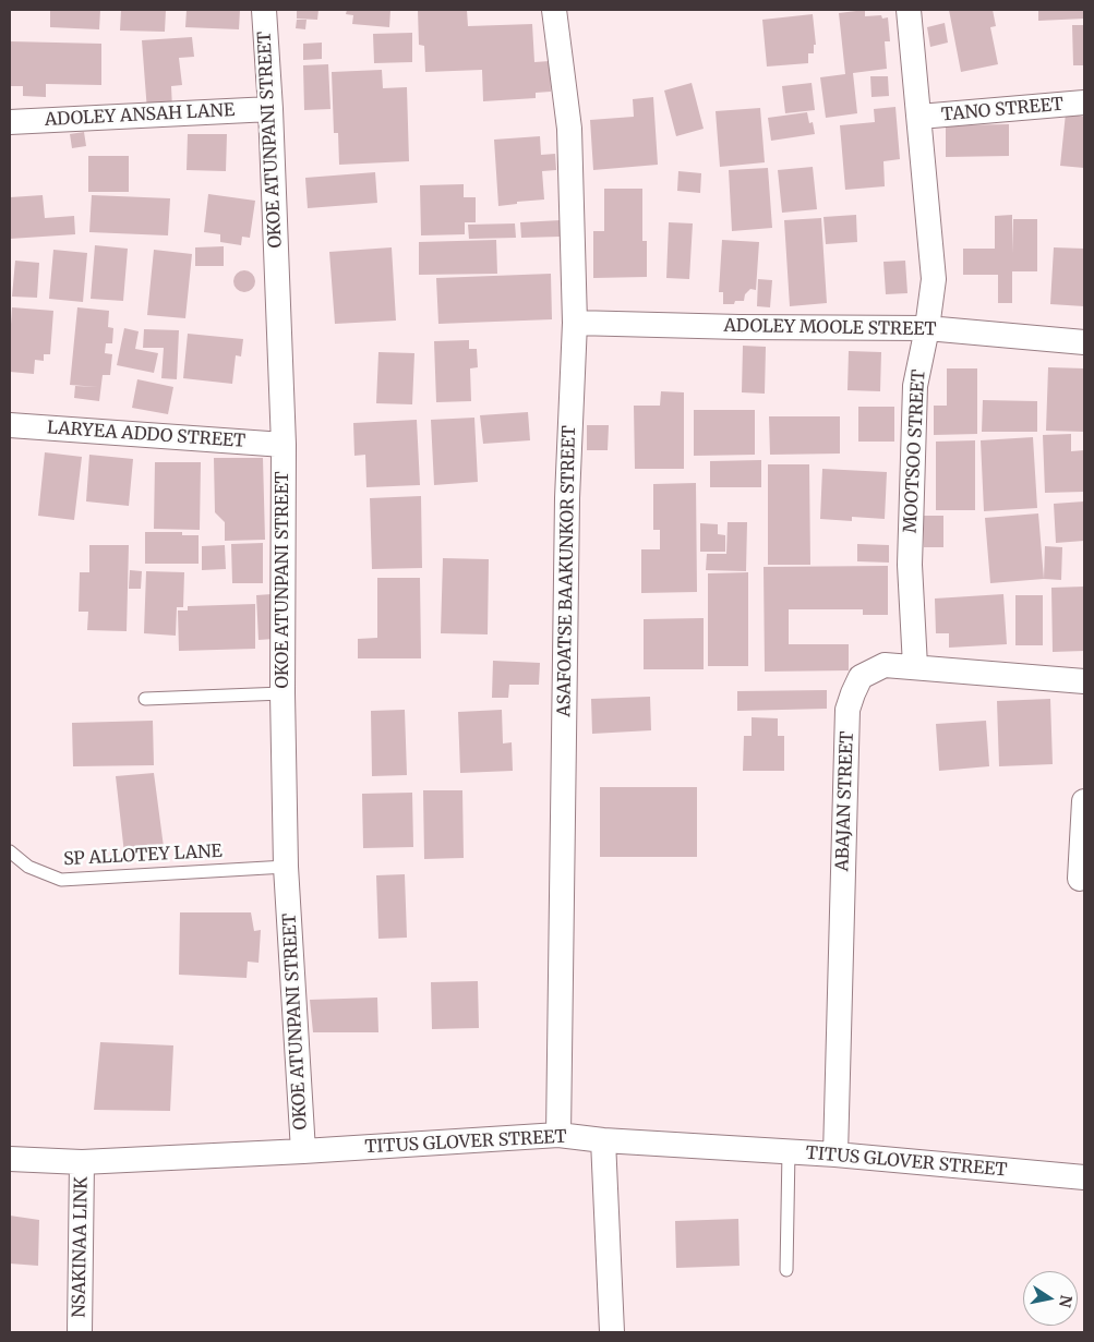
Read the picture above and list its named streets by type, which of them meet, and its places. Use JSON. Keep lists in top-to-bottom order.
{
  "streets": {
    "street": [
      "TANO STREET",
      "ADOLEY ANSAH LANE",
      "OKOE ATUNPANI STREET",
      "ADOLEY MOOLE STREET",
      "LARYEA ADDO STREET",
      "MOOTSOO STREET",
      "ASAFOATSE BAAKUNKOR STREET",
      "ABAJAN STREET",
      "TITUS GLOVER STREET",
      "NSAKINAA LINK"
    ],
    "lane": ["SP ALLOTEY LANE"]
  },
  "crossings": [
    ["TANO STREET", "MOOTSOO STREET"],
    ["ADOLEY ANSAH LANE", "OKOE ATUNPANI STREET"],
    ["OKOE ATUNPANI STREET", "LARYEA ADDO STREET"],
    ["OKOE ATUNPANI STREET", "SP ALLOTEY LANE"],
    ["OKOE ATUNPANI STREET", "TITUS GLOVER STREET"],
    ["ADOLEY MOOLE STREET", "MOOTSOO STREET"],
    ["ADOLEY MOOLE STREET", "ASAFOATSE BAAKUNKOR STREET"],
    ["MOOTSOO STREET", "ABAJAN STREET"],
    ["ASAFOATSE BAAKUNKOR STREET", "TITUS GLOVER STREET"],
    ["ABAJAN STREET", "TITUS GLOVER STREET"],
    ["TITUS GLOVER STREET", "NSAKINAA LINK"]
  ],
  "north": "right"
}
